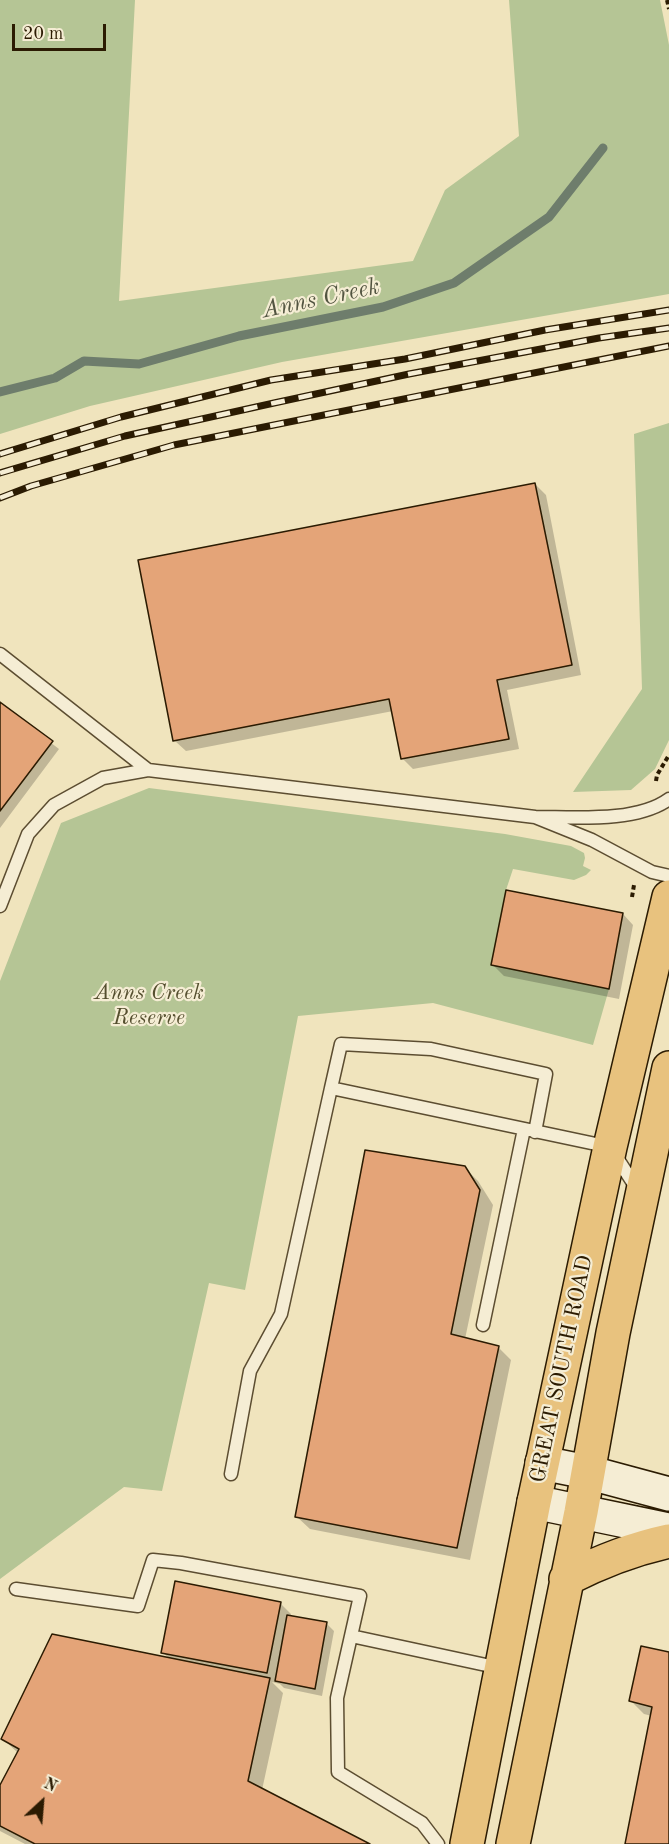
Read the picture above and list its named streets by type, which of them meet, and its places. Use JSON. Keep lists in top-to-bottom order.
{
  "streets": {
    "main road": ["GREAT SOUTH ROAD"]
  },
  "water": ["Anns Creek"],
  "parks": ["Anns Creek Reserve"],
  "scale_bar": "20 m",
  "north": "top right"
}
